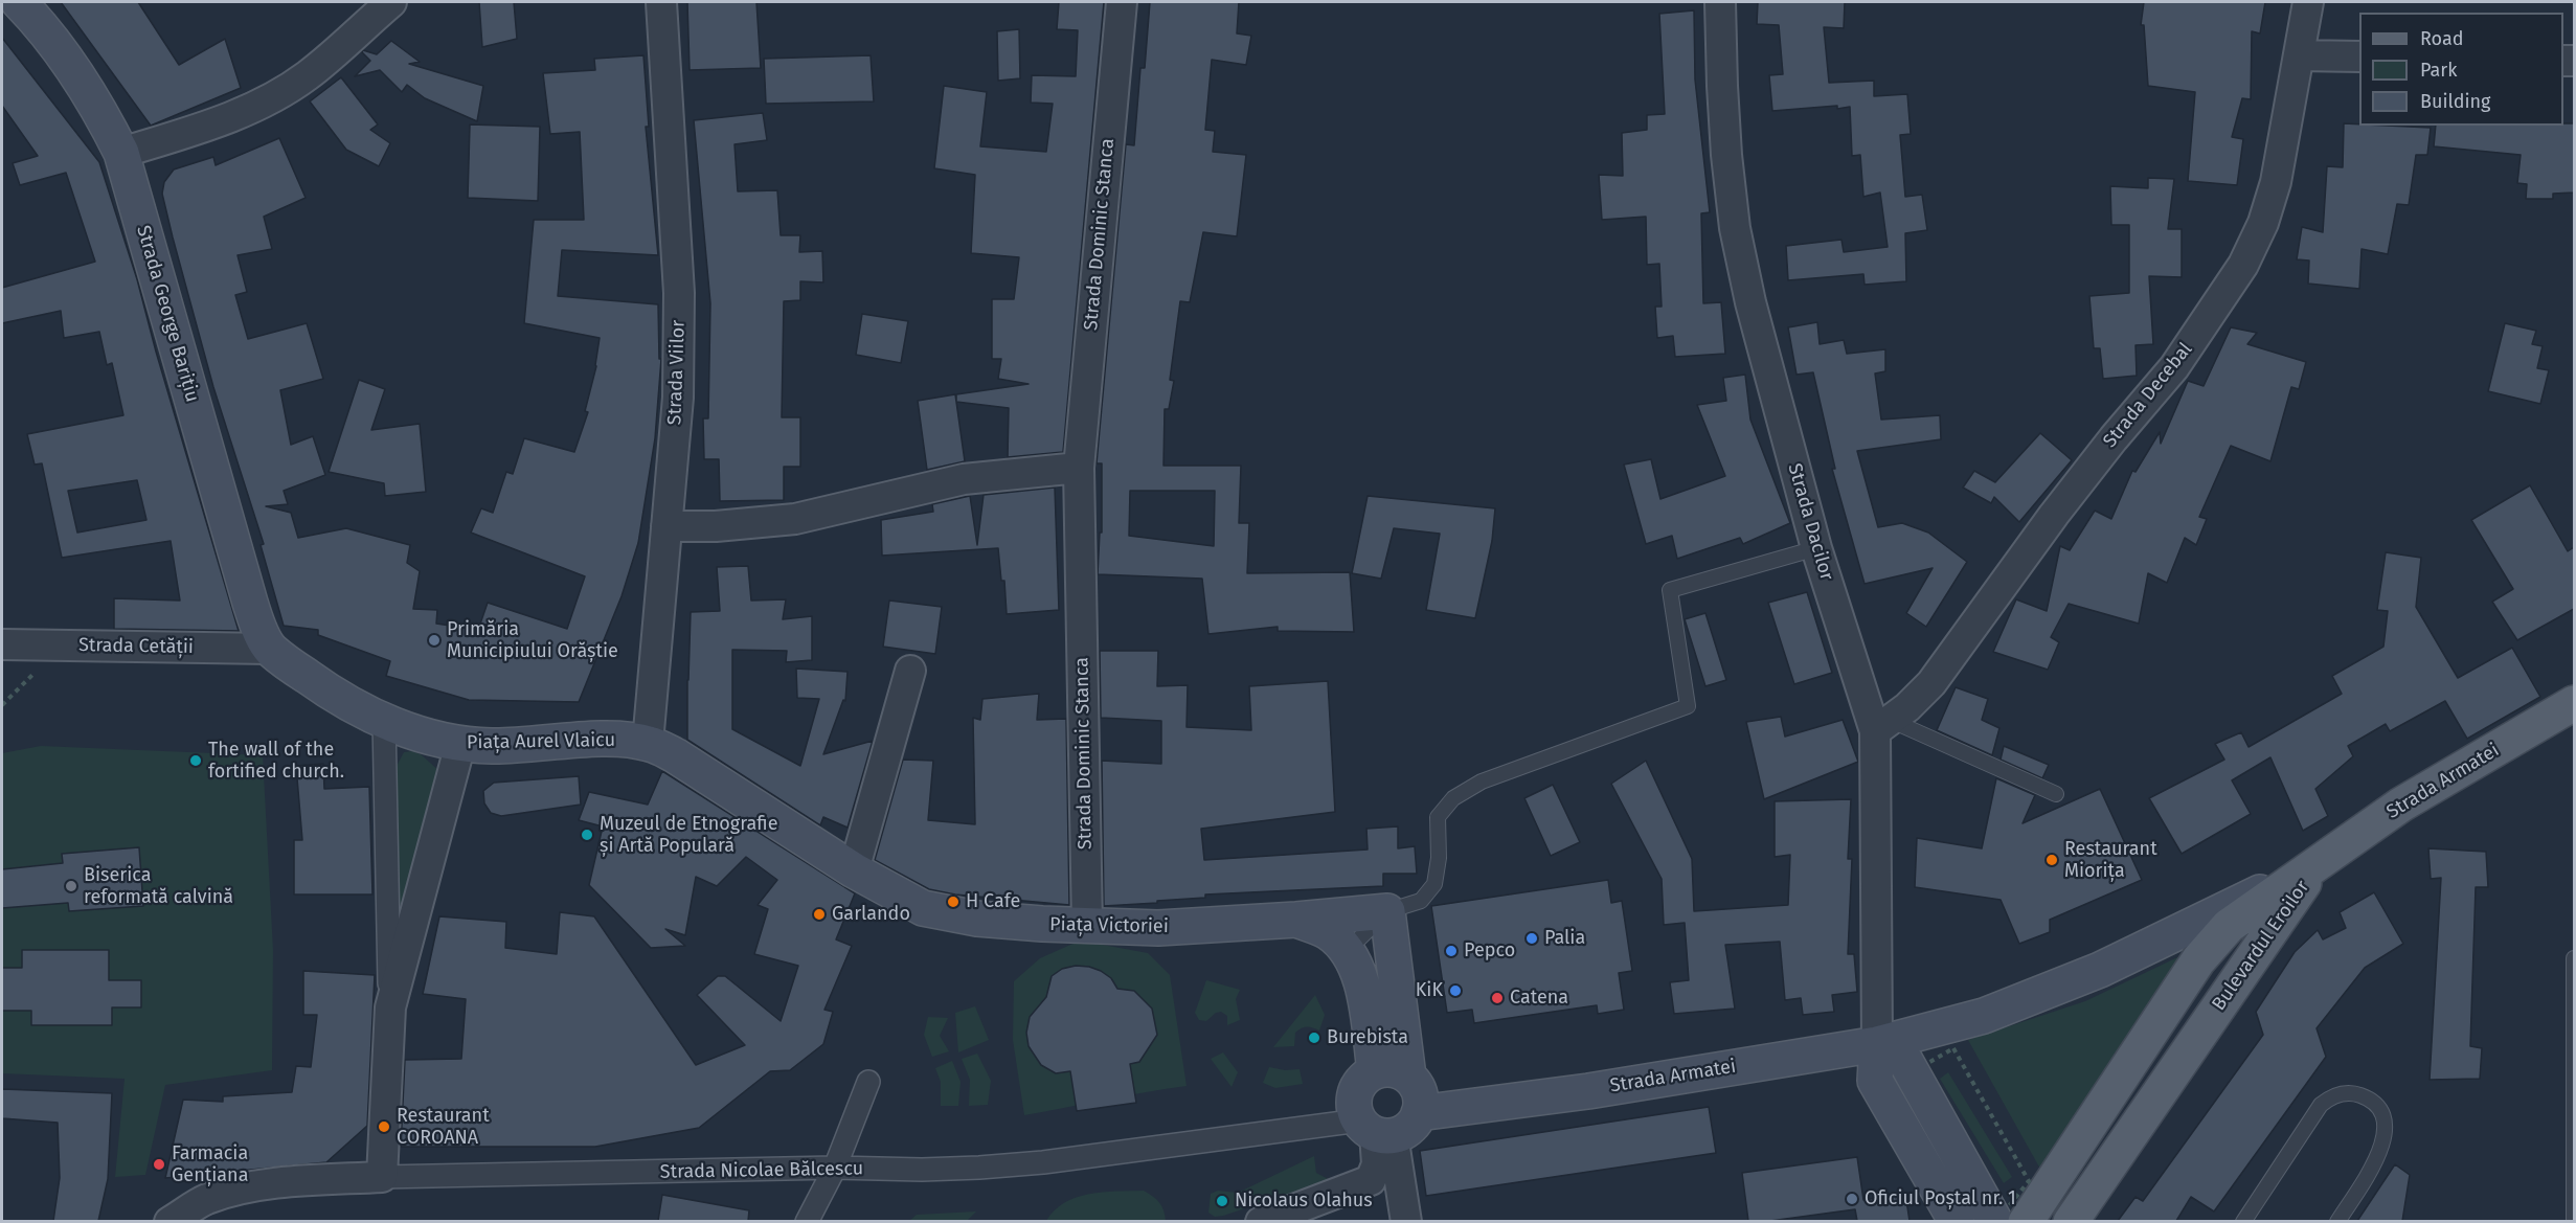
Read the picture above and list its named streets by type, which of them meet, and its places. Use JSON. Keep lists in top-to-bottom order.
{
  "streets": {
    "main road": [
      "Strada George Barițiu",
      "Piața Aurel Vlaicu",
      "Strada Armatei",
      "Piața Victoriei",
      "Bulevardul Eroilor"
    ],
    "street": [
      "Strada Dominic Stanca",
      "Strada Viilor",
      "Strada Decebal",
      "Strada Dacilor",
      "Strada Cetății",
      "Strada Nicolae Bălcescu"
    ]
  },
  "crossings": [
    ["Strada Dominic Stanca", "Piața Victoriei"],
    ["Strada George Barițiu", "Strada Cetății"],
    ["Strada George Barițiu", "Piața Aurel Vlaicu"],
    ["Strada Viilor", "Piața Aurel Vlaicu"],
    ["Strada Viilor", "Piața Victoriei"],
    ["Strada Decebal", "Strada Dacilor"],
    ["Strada Dacilor", "Strada Armatei"],
    ["Strada Cetății", "Piața Aurel Vlaicu"],
    ["Piața Aurel Vlaicu", "Piața Victoriei"],
    ["Strada Armatei", "Piața Victoriei"],
    ["Strada Armatei", "Bulevardul Eroilor"],
    ["Strada Armatei", "Strada Nicolae Bălcescu"],
    ["Piața Victoriei", "Strada Nicolae Bălcescu"]
  ],
  "places": [
    "Primăria Municipiului Orăștie",
    "The wall of the fortified church.",
    "Muzeul de Etnografie și Artă Populară",
    "Restaurant Miorița",
    "Biserica reformată calvină",
    "H Cafe",
    "Garlando",
    "Palia",
    "Pepco",
    "KiK",
    "Catena",
    "Burebista",
    "Restaurant COROANA",
    "Farmacia Gențiana",
    "Oficiul Poștal nr. 1",
    "Nicolaus Olahus"
  ],
  "legend": ["Road", "Park", "Building"]
}
